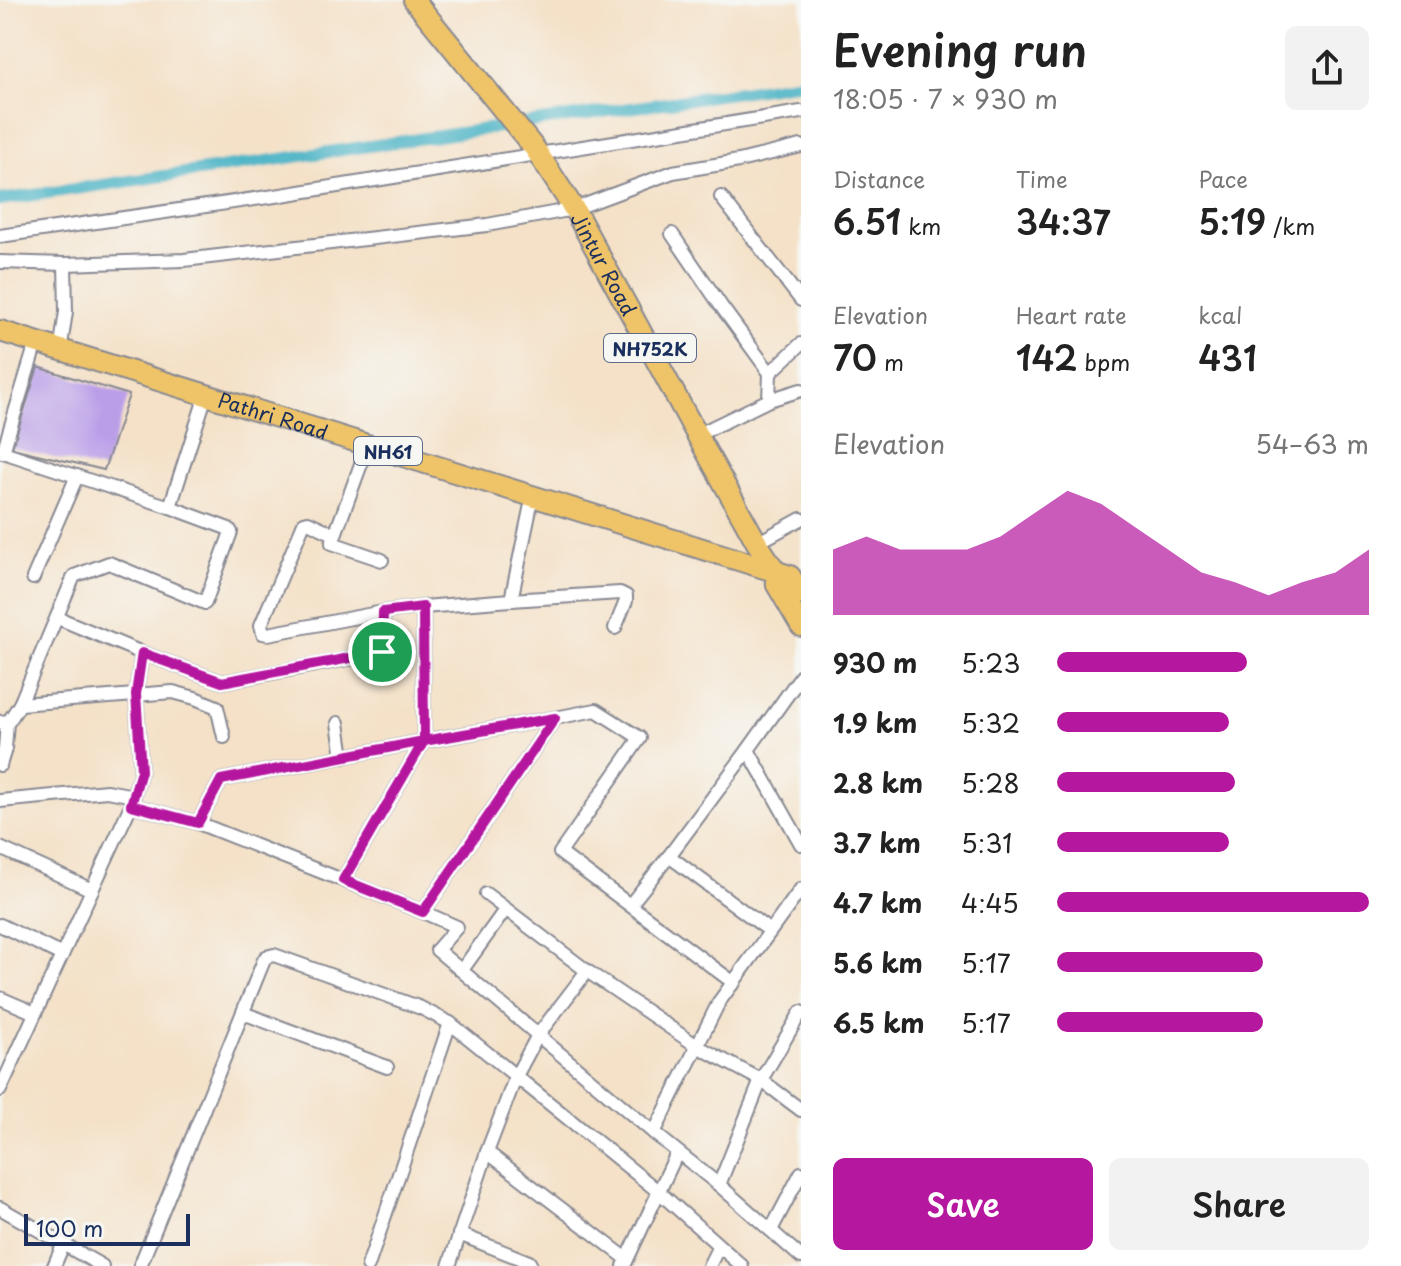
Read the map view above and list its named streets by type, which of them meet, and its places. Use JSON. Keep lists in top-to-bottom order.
{
  "streets": {
    "highway": [
      "Jintur Road",
      "NH752K",
      "Pathri Road",
      "NH61"
    ]
  },
  "crossings": [
    ["Jintur Road", "NH752K"],
    ["NH752K", "Pathri Road"],
    ["NH752K", "NH61"],
    ["Pathri Road", "NH61"]
  ],
  "scale_bar": "100 m",
  "page": {
    "heading": ["Evening run", "18:05 · 7 × 930 m"],
    "stats": [
      ["Distance", "6.51 km"],
      ["Time", "34:37"],
      ["Pace", "5:19 /km"],
      ["Elevation", "70 m"],
      ["Heart rate", "142 bpm"],
      ["kcal", "431"]
    ],
    "chart": ["Elevation", "54–63 m"],
    "list": [
      {
        "name": "930 m",
        "note": "5:23"
      },
      {
        "name": "1.9 km",
        "note": "5:32"
      },
      {
        "name": "2.8 km",
        "note": "5:28"
      },
      {
        "name": "3.7 km",
        "note": "5:31"
      },
      {
        "name": "4.7 km",
        "note": "4:45"
      },
      {
        "name": "5.6 km",
        "note": "5:17"
      },
      {
        "name": "6.5 km",
        "note": "5:17"
      }
    ],
    "buttons": ["Save", "Share"],
    "scale": "100 m"
  }
}
